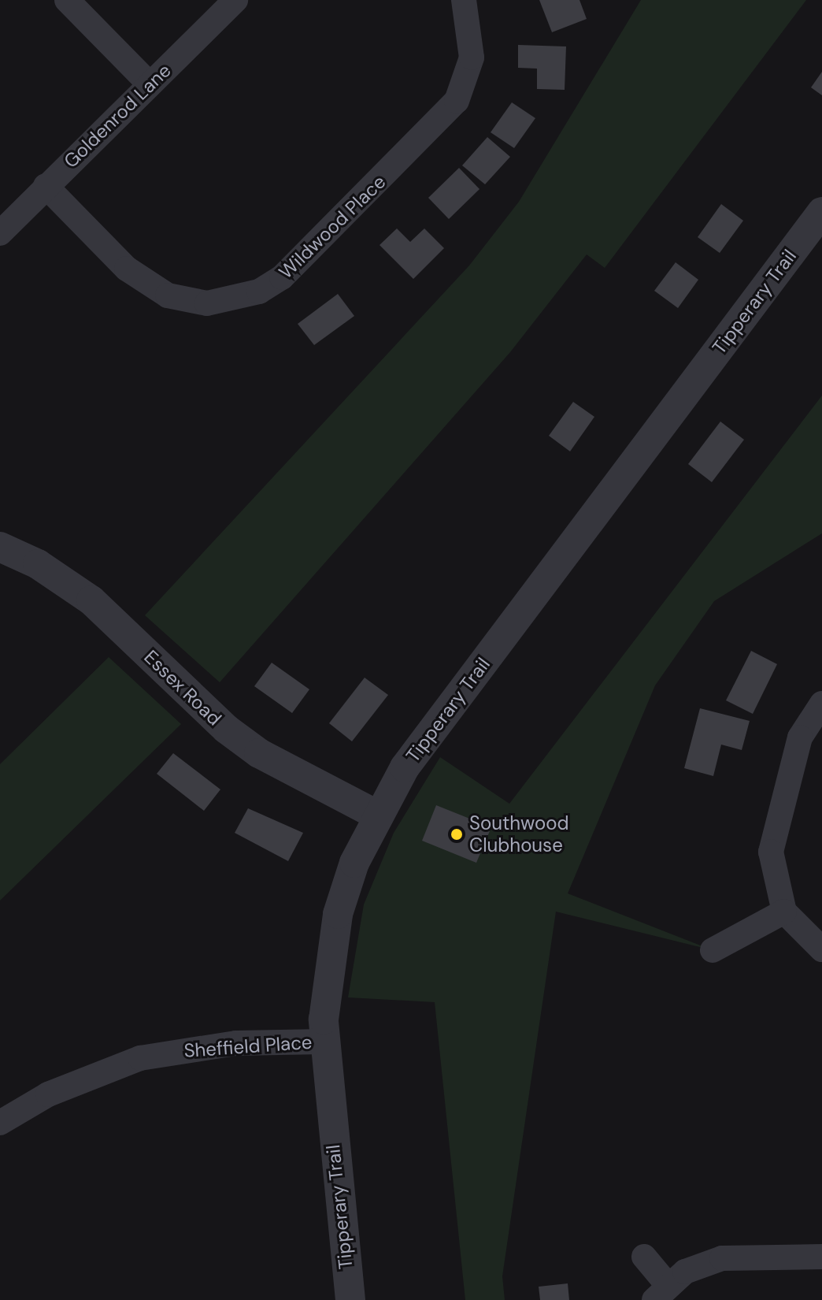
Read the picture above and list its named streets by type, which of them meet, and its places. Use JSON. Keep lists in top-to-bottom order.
{
  "streets": {
    "street": [
      "Goldenrod Lane",
      "Wildwood Place",
      "Tipperary Trail",
      "Essex Road",
      "Sheffield Place"
    ]
  },
  "crossings": [
    ["Goldenrod Lane", "Wildwood Place"],
    ["Tipperary Trail", "Essex Road"],
    ["Tipperary Trail", "Sheffield Place"]
  ],
  "places": ["Southwood Clubhouse"]
}
